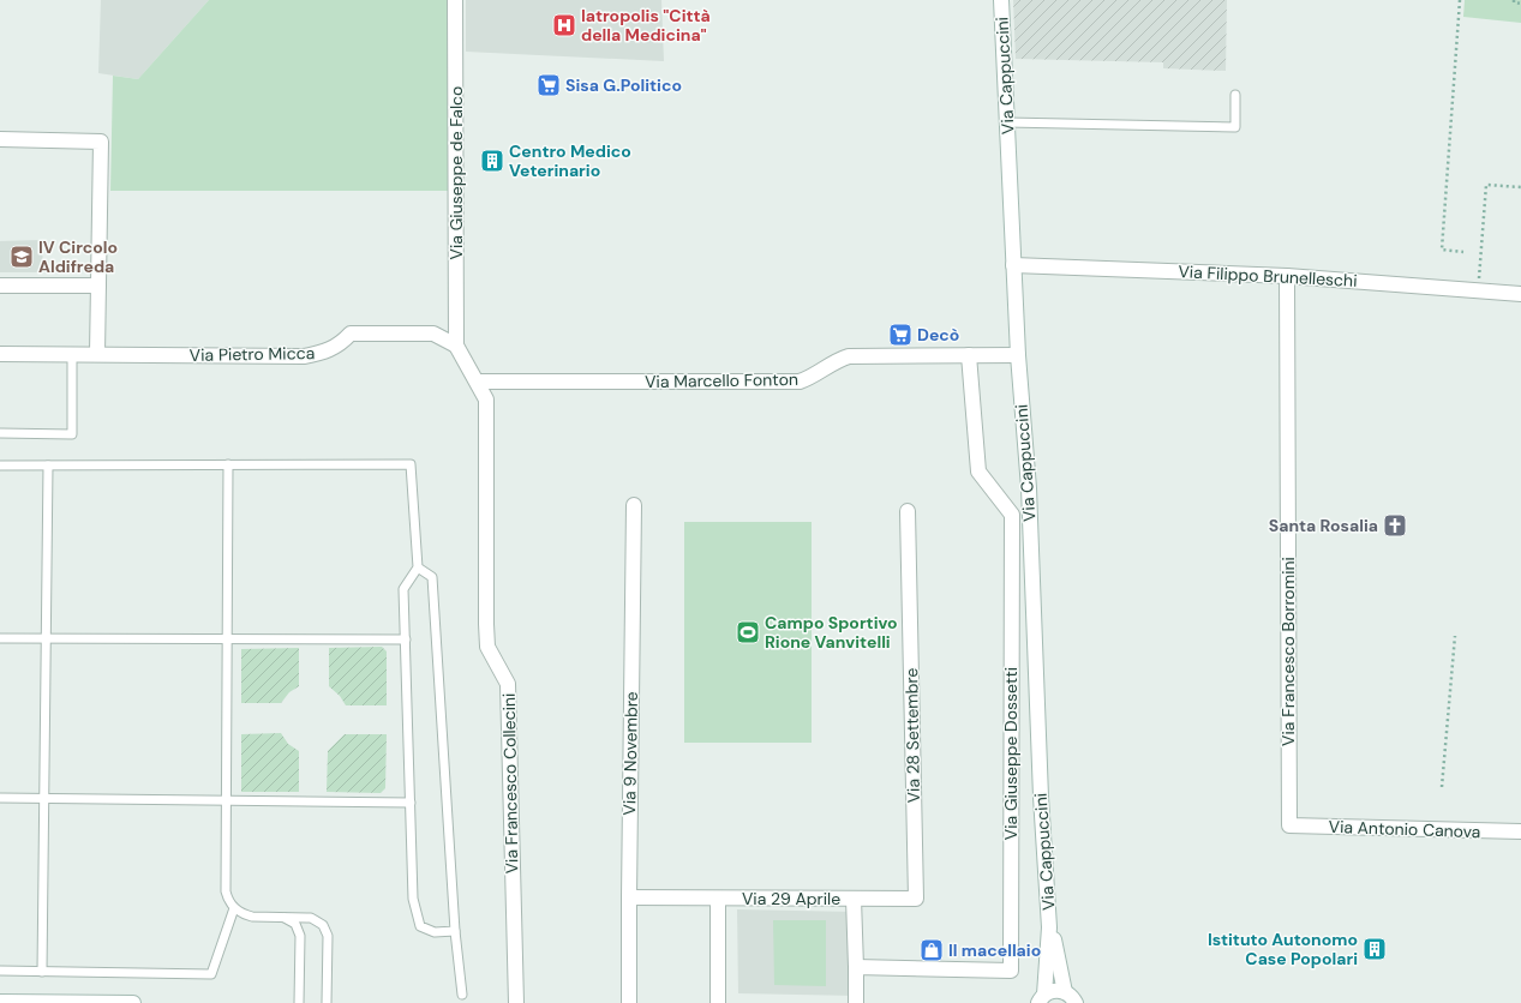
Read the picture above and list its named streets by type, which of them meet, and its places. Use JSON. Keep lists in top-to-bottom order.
{
  "streets": {
    "street": [
      "Via Cappuccini",
      "Via Giuseppe de Falco",
      "Via Filippo Brunelleschi",
      "Via Pietro Micca",
      "Via Marcello Fonton",
      "Via Francesco Borromini",
      "Via 28 Settembre",
      "Via 9 Novembre",
      "Via Giuseppe Dossetti",
      "Via Francesco Collecini",
      "Via Antonio Canova",
      "Via 29 Aprile"
    ]
  },
  "crossings": [
    ["Via Cappuccini", "Via Filippo Brunelleschi"],
    ["Via Cappuccini", "Via Marcello Fonton"],
    ["Via Giuseppe de Falco", "Via Pietro Micca"],
    ["Via Giuseppe de Falco", "Via Francesco Collecini"],
    ["Via Filippo Brunelleschi", "Via Francesco Borromini"],
    ["Via Pietro Micca", "Via Francesco Collecini"],
    ["Via Marcello Fonton", "Via Giuseppe Dossetti"],
    ["Via Marcello Fonton", "Via Francesco Collecini"],
    ["Via Francesco Borromini", "Via Antonio Canova"],
    ["Via 28 Settembre", "Via 29 Aprile"],
    ["Via 9 Novembre", "Via 29 Aprile"],
    ["Via Giuseppe Dossetti", "Via 29 Aprile"]
  ],
  "places": {
    "hospital": ["Iatropolis \"Città della Medicina\""],
    "supermarket": ["Sisa G.Politico", "Decò"],
    "building": ["Centro Medico Veterinario", "Istituto Autonomo Case Popolari"],
    "school or university": ["IV Circolo Aldifreda"],
    "church": ["Santa Rosalia"],
    "sports": ["Campo Sportivo Rione Vanvitelli"],
    "shop": ["Il macellaio"]
  }
}
